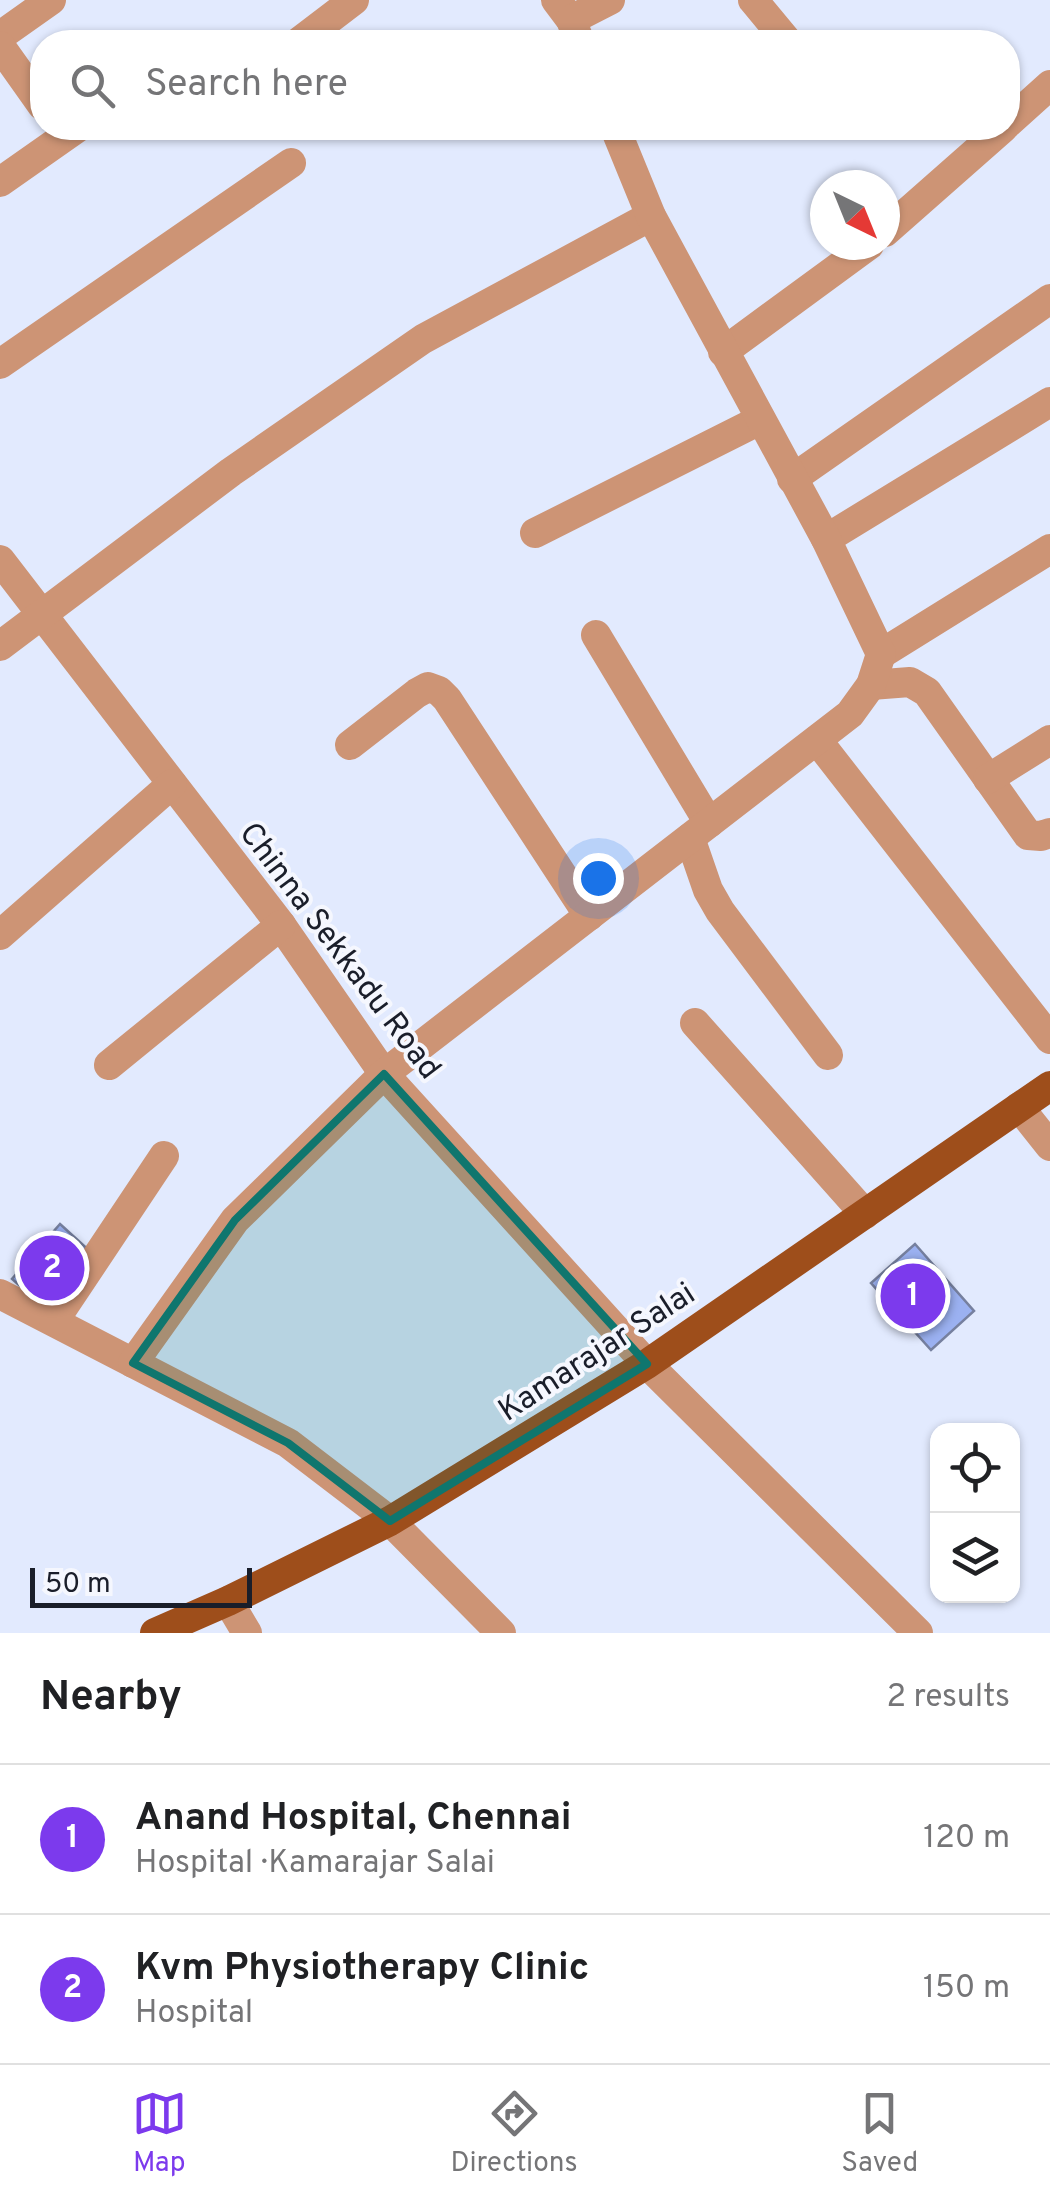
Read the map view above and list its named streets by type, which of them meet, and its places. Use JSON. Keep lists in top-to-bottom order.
{
  "streets": {
    "main road": ["Kamarajar Salai"],
    "street": ["Chinna Sekkadu Road"]
  },
  "crossings": [
    ["Chinna Sekkadu Road", "Kamarajar Salai"]
  ],
  "scale_bar": "50 m",
  "north": "bottom right",
  "page": {
    "search": "Search here",
    "pins": ["2", "1"],
    "scale": "50 m",
    "heading": ["Nearby", "2 results"],
    "list": [
      {
        "mark": "1",
        "name": "Anand Hospital, Chennai",
        "note": "Hospital · Kamarajar Salai",
        "value": "120 m"
      },
      {
        "mark": "2",
        "name": "Kvm Physiotherapy Clinic",
        "note": "Hospital",
        "value": "150 m"
      }
    ],
    "nav": ["Map", "Directions", "Saved"]
  }
}
